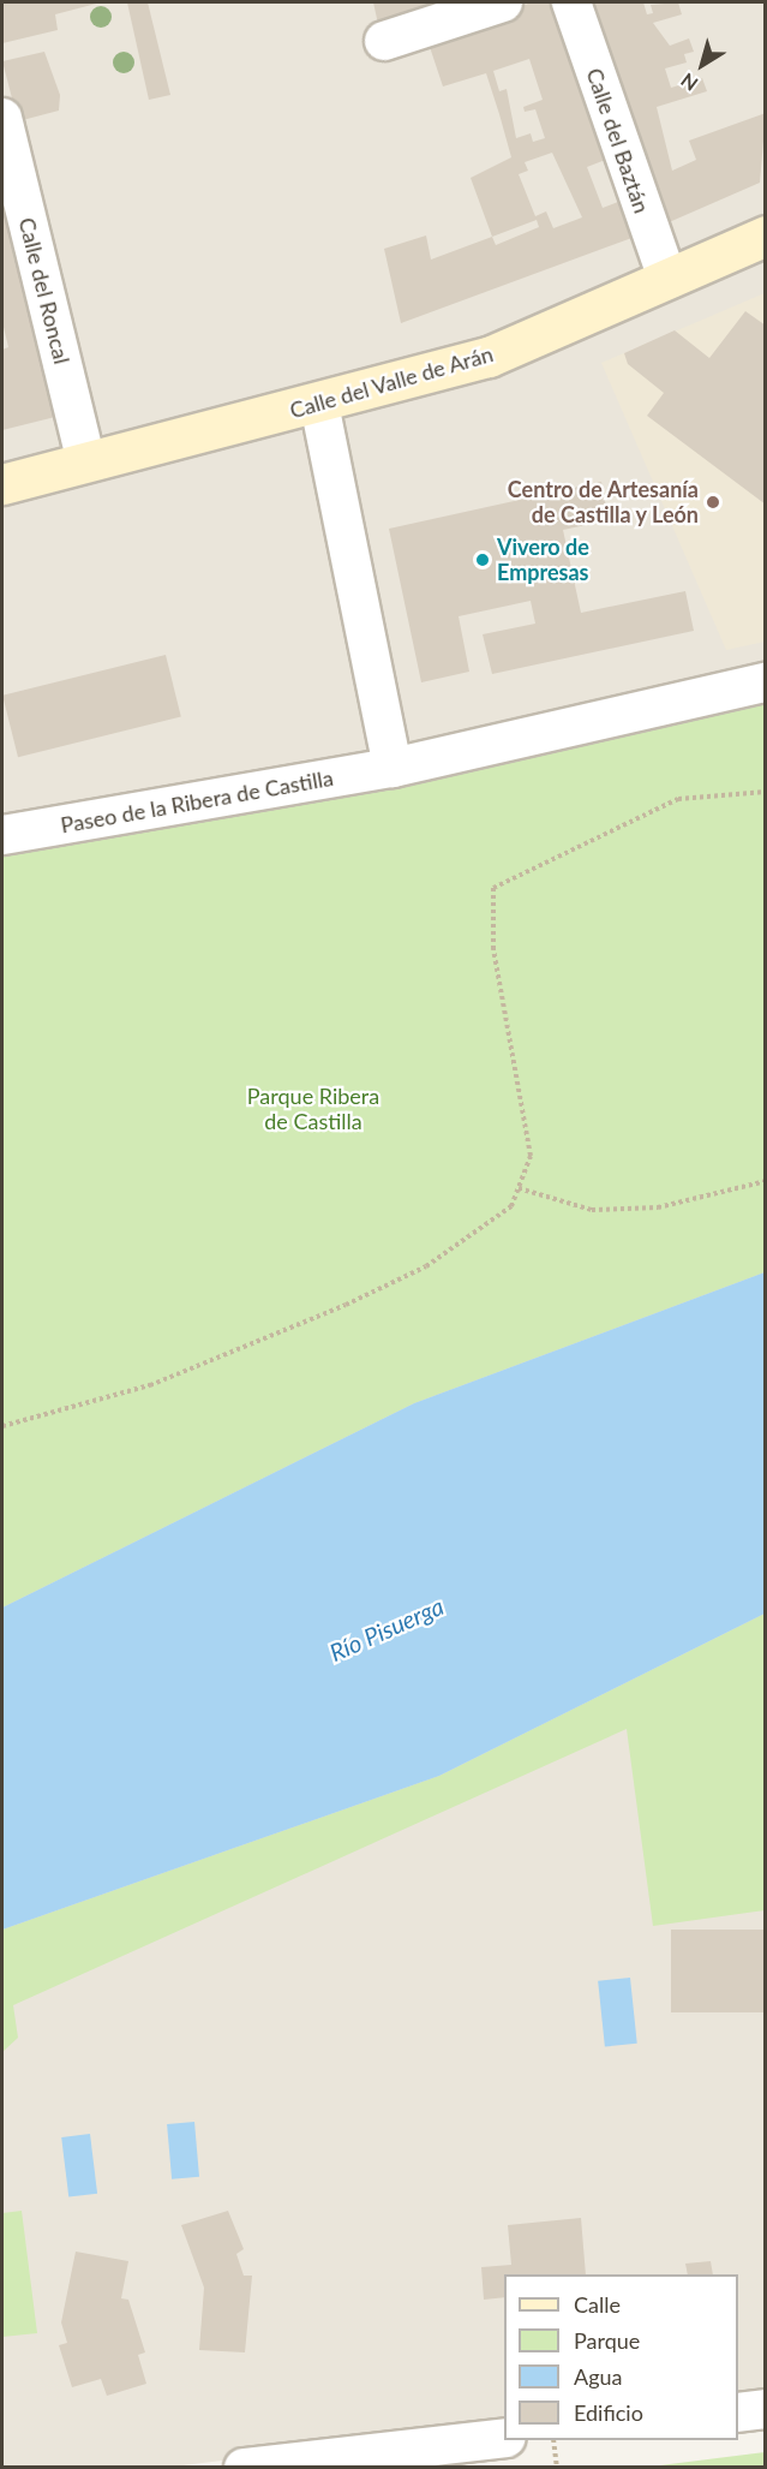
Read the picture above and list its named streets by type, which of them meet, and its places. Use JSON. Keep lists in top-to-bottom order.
{
  "streets": {
    "street": [
      "Calle del Baztán",
      "Calle del Roncal",
      "Calle del Valle de Arán",
      "Paseo de la Ribera de Castilla"
    ]
  },
  "crossings": [
    ["Calle del Baztán", "Calle del Valle de Arán"],
    ["Calle del Roncal", "Calle del Valle de Arán"]
  ],
  "water": ["Río Pisuerga"],
  "parks": ["Parque Ribera de Castilla"],
  "places": ["Centro de Artesanía de Castilla y León", "Vivero de Empresas"],
  "legend": [
    "Calle",
    "Parque",
    "Agua",
    "Edificio"
  ],
  "north": "bottom left"
}
